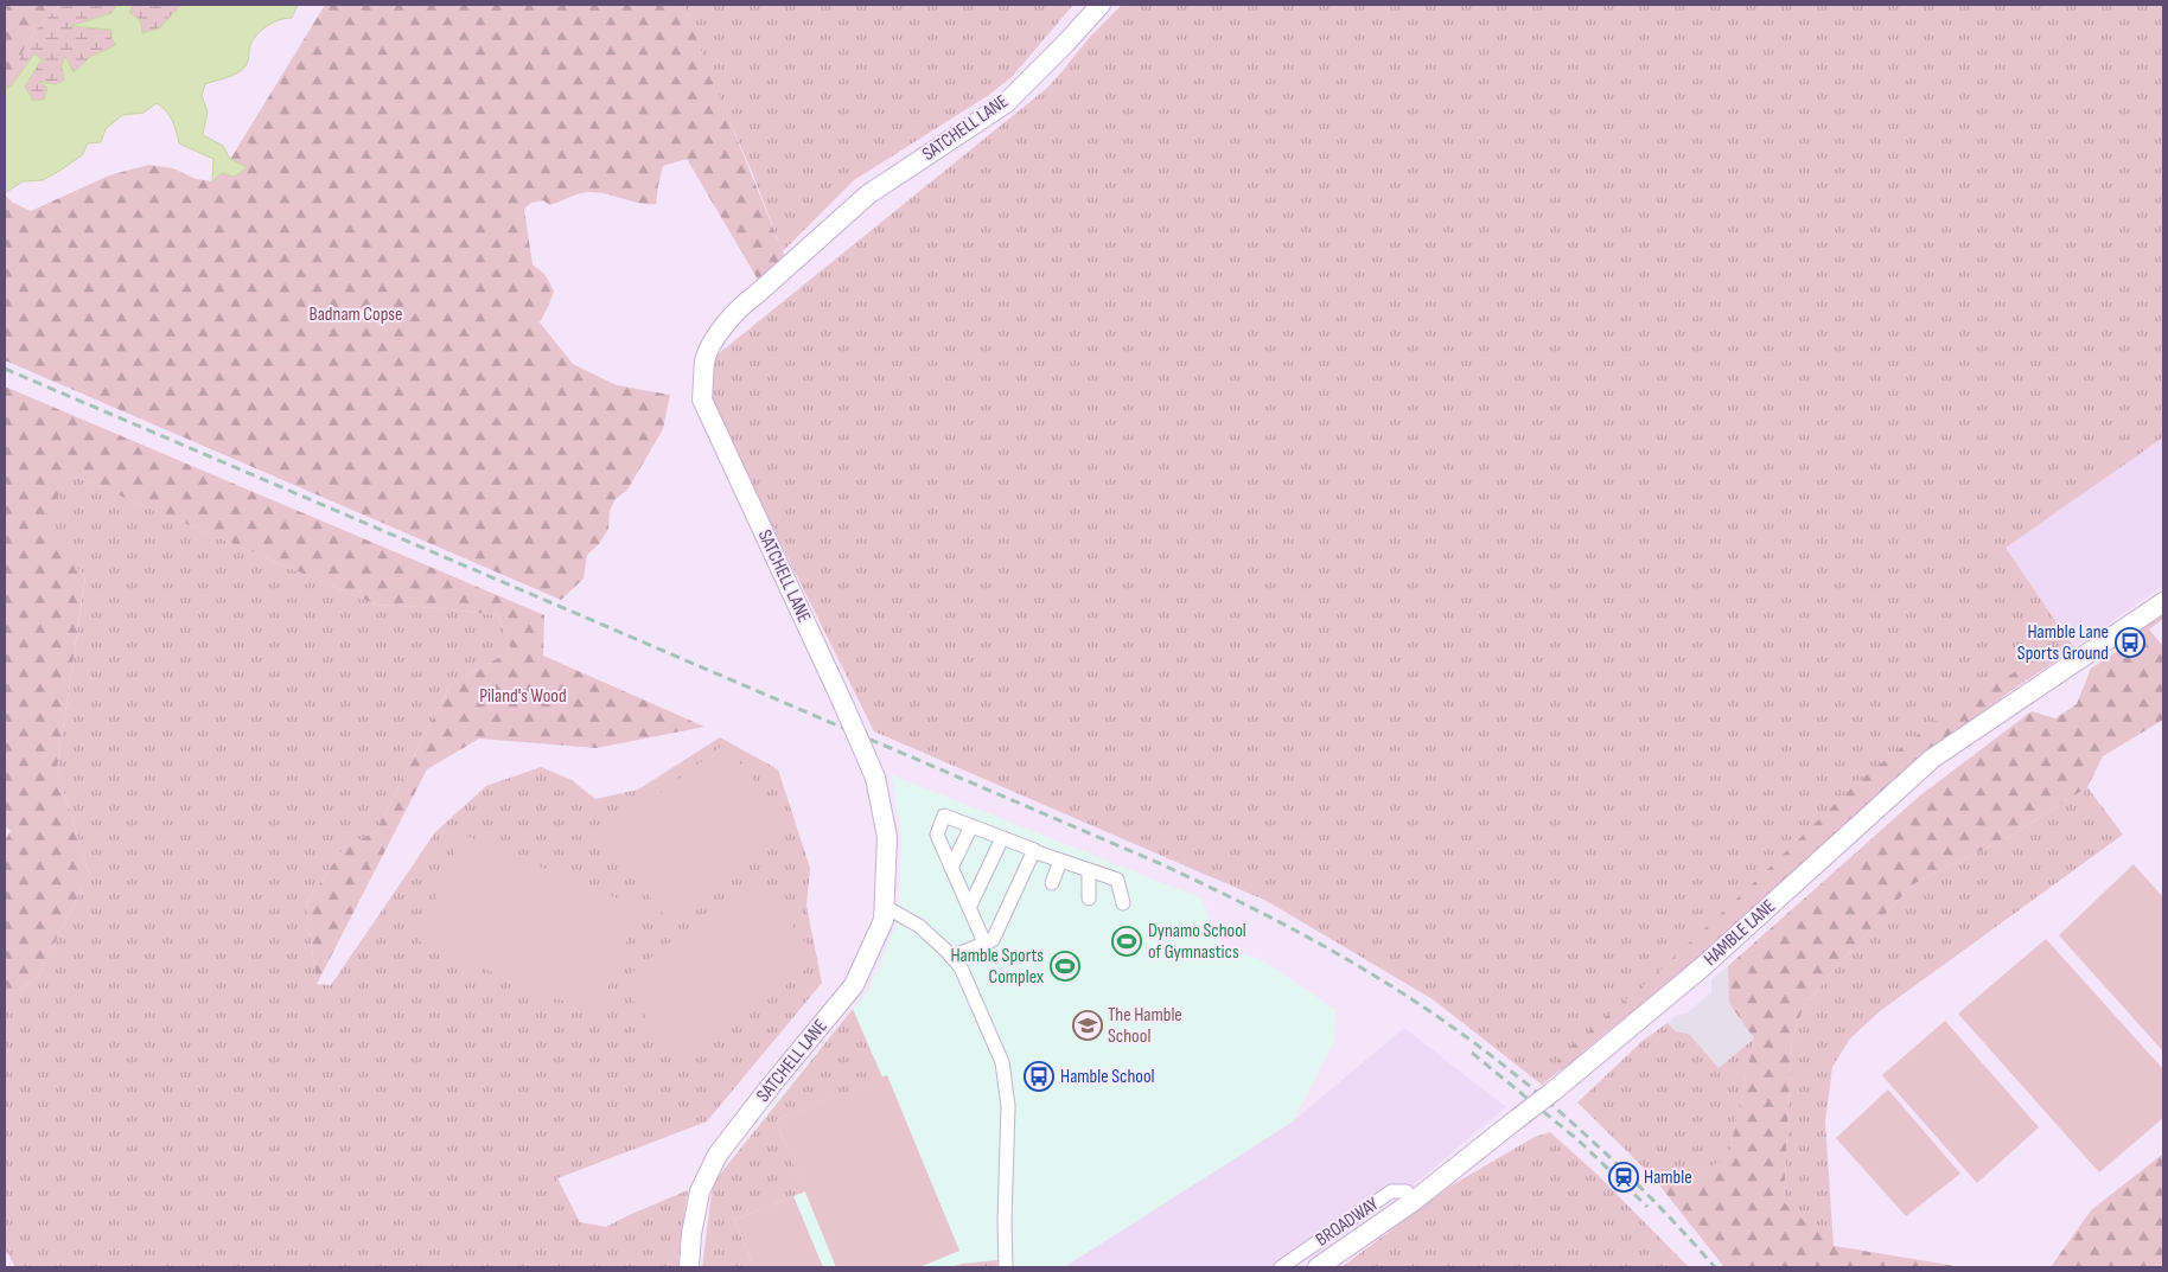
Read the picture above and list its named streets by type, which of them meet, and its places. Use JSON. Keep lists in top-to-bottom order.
{
  "streets": {
    "street": ["SATCHELL LANE", "HAMBLE LANE", "BROADWAY"]
  },
  "crossings": [
    ["HAMBLE LANE", "BROADWAY"]
  ],
  "parks": ["Badnam Copse", "Piland's Wood"],
  "places": {
    "bus stop": ["Hamble Lane Sports Ground", "Hamble School"],
    "sports": ["Dynamo School of Gymnastics", "Hamble Sports Complex"],
    "school or university": ["The Hamble School"],
    "station": ["Hamble"]
  }
}
